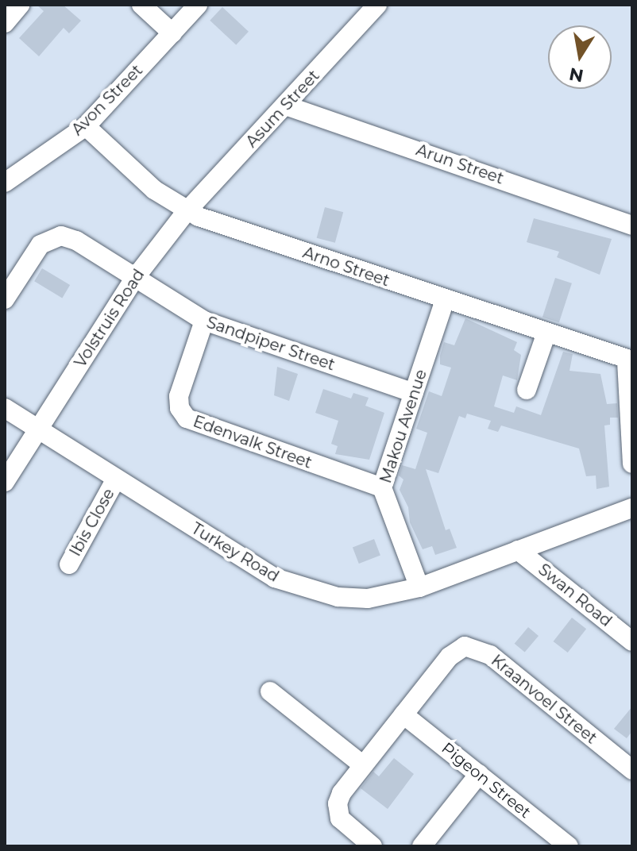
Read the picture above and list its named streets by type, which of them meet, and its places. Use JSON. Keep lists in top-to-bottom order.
{
  "streets": {
    "street": [
      "Avon Street",
      "Asum Street",
      "Arun Street",
      "Arno Street",
      "Volstruis Road",
      "Sandpiper Street",
      "Makou Avenue",
      "Edenvalk Street",
      "Ibis Close",
      "Turkey Road",
      "Swan Road",
      "Kraanvoel Street",
      "Pigeon Street"
    ]
  },
  "crossings": [
    ["Avon Street", "Arno Street"],
    ["Asum Street", "Arun Street"],
    ["Asum Street", "Arno Street"],
    ["Asum Street", "Volstruis Road"],
    ["Arno Street", "Volstruis Road"],
    ["Arno Street", "Makou Avenue"],
    ["Volstruis Road", "Sandpiper Street"],
    ["Volstruis Road", "Turkey Road"],
    ["Sandpiper Street", "Makou Avenue"],
    ["Sandpiper Street", "Edenvalk Street"],
    ["Makou Avenue", "Edenvalk Street"],
    ["Makou Avenue", "Turkey Road"],
    ["Ibis Close", "Turkey Road"],
    ["Turkey Road", "Swan Road"],
    ["Kraanvoel Street", "Pigeon Street"]
  ],
  "north": "bottom"
}
